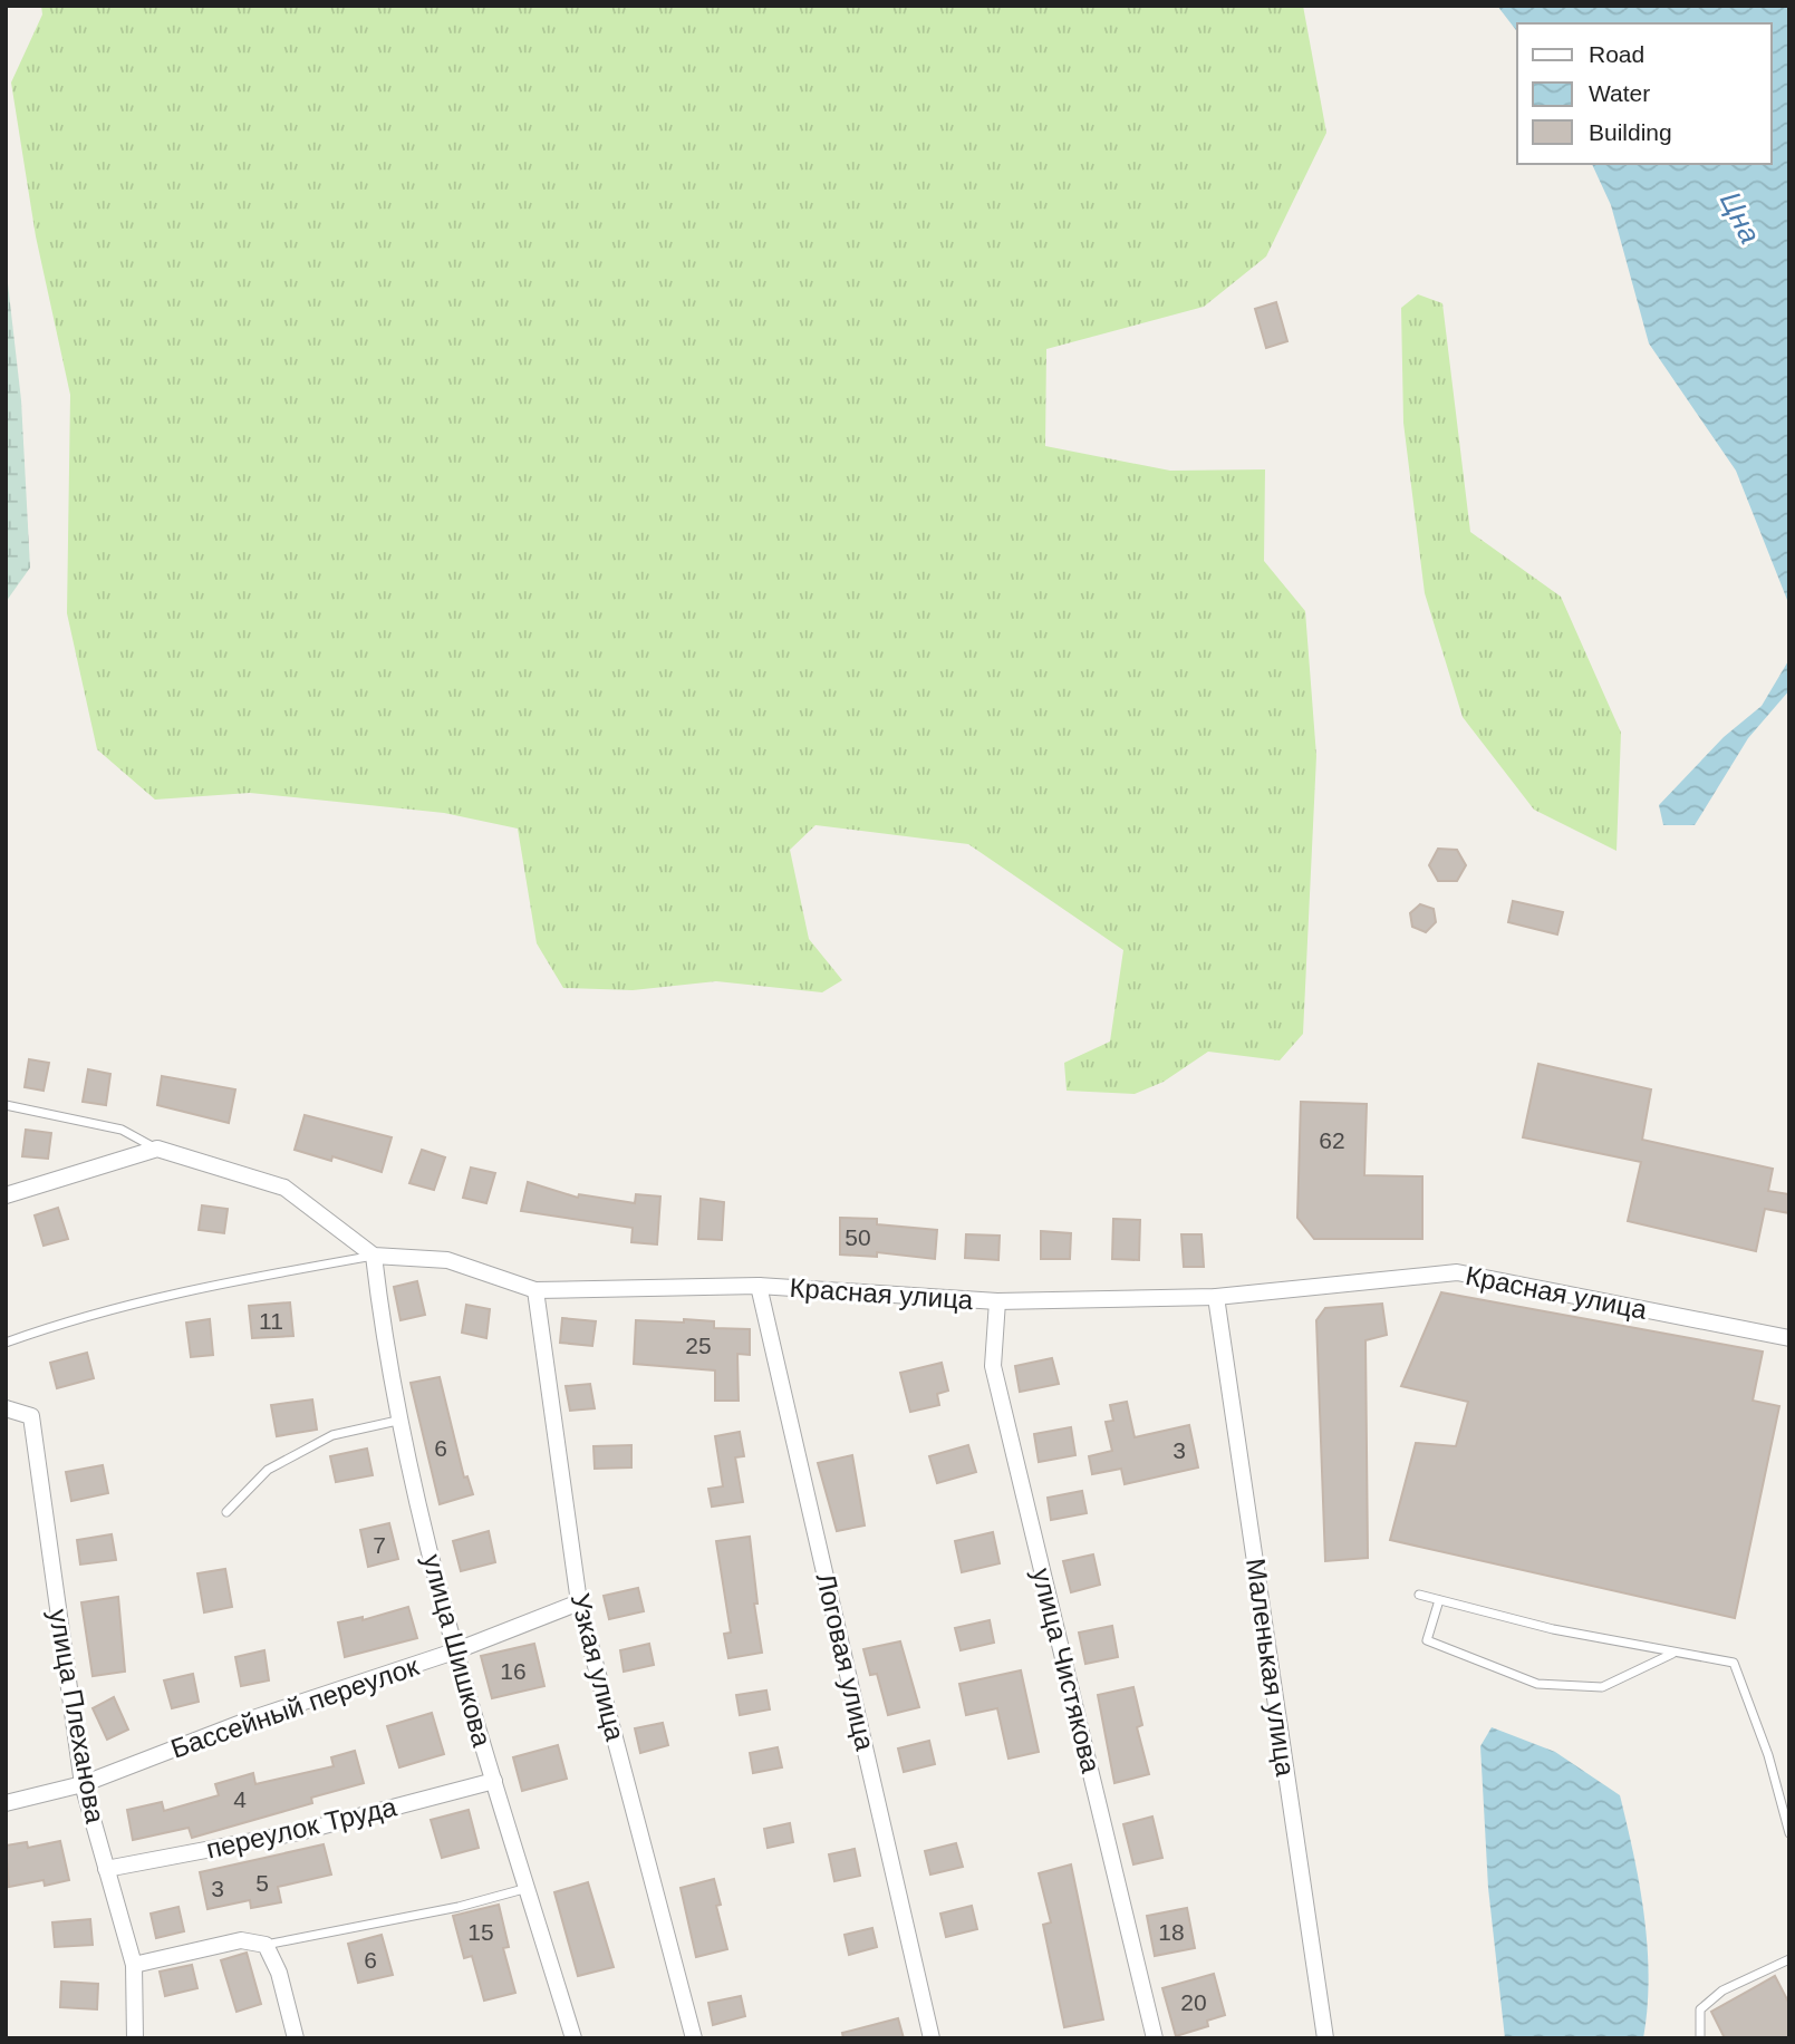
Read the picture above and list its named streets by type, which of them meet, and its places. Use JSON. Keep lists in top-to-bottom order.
{
  "streets": {
    "street": [
      "Красная улица",
      "улица Шишкова",
      "Логовая улица",
      "Узкая улица",
      "Маленькая улица",
      "улица Чистякова",
      "Бассейный переулок",
      "улица Плеханова",
      "переулок Труда"
    ]
  },
  "crossings": [
    ["Красная улица", "улица Шишкова"],
    ["Красная улица", "Логовая улица"],
    ["Красная улица", "Узкая улица"],
    ["Красная улица", "Маленькая улица"],
    ["Красная улица", "улица Чистякова"],
    ["улица Шишкова", "Бассейный переулок"],
    ["улица Шишкова", "переулок Труда"],
    ["Узкая улица", "Бассейный переулок"],
    ["Бассейный переулок", "улица Плеханова"],
    ["улица Плеханова", "переулок Труда"]
  ],
  "water": ["Цна"],
  "house_numbers": [
    "62",
    "50",
    "11",
    "25",
    "6",
    "3",
    "7",
    "16",
    "4",
    "5",
    "3",
    "15",
    "18",
    "6",
    "20"
  ],
  "legend": ["Road", "Water", "Building"]
}
